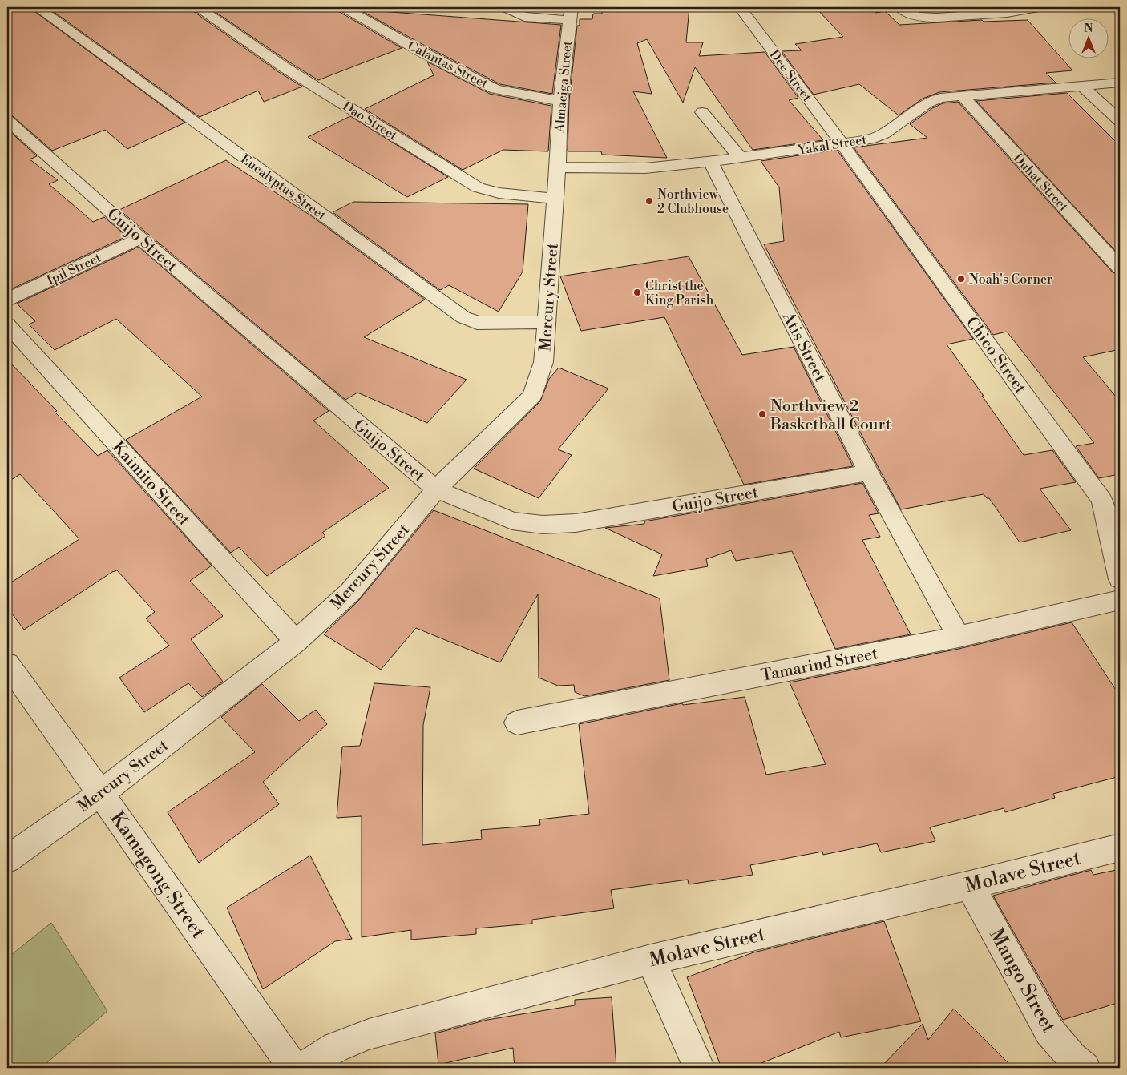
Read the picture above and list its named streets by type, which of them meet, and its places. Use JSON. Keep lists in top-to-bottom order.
{
  "streets": {
    "street": [
      "Calantas Street",
      "Dee Street",
      "Almaciga Street",
      "Dao Street",
      "Yakal Street",
      "Duhat Street",
      "Eucalyptus Street",
      "Guijo Street",
      "Ipil Street",
      "Mercury Street",
      "Atis Street",
      "Chico Street",
      "Kaimito Street",
      "Tamarind Street",
      "Molave Street",
      "Kamagong Street",
      "Mango Street"
    ]
  },
  "crossings": [
    ["Calantas Street", "Almaciga Street"],
    ["Dee Street", "Yakal Street"],
    ["Dee Street", "Chico Street"],
    ["Almaciga Street", "Yakal Street"],
    ["Almaciga Street", "Mercury Street"],
    ["Dao Street", "Mercury Street"],
    ["Yakal Street", "Duhat Street"],
    ["Yakal Street", "Mercury Street"],
    ["Yakal Street", "Atis Street"],
    ["Yakal Street", "Chico Street"],
    ["Eucalyptus Street", "Mercury Street"],
    ["Guijo Street", "Ipil Street"],
    ["Guijo Street", "Mercury Street"],
    ["Guijo Street", "Atis Street"],
    ["Mercury Street", "Kaimito Street"],
    ["Mercury Street", "Kamagong Street"],
    ["Atis Street", "Tamarind Street"],
    ["Molave Street", "Mango Street"]
  ],
  "places": [
    "Northview 2 Clubhouse",
    "Noah's Corner",
    "Christ the King Parish",
    "Northview 2 Basketball Court"
  ],
  "north": "top"
}
